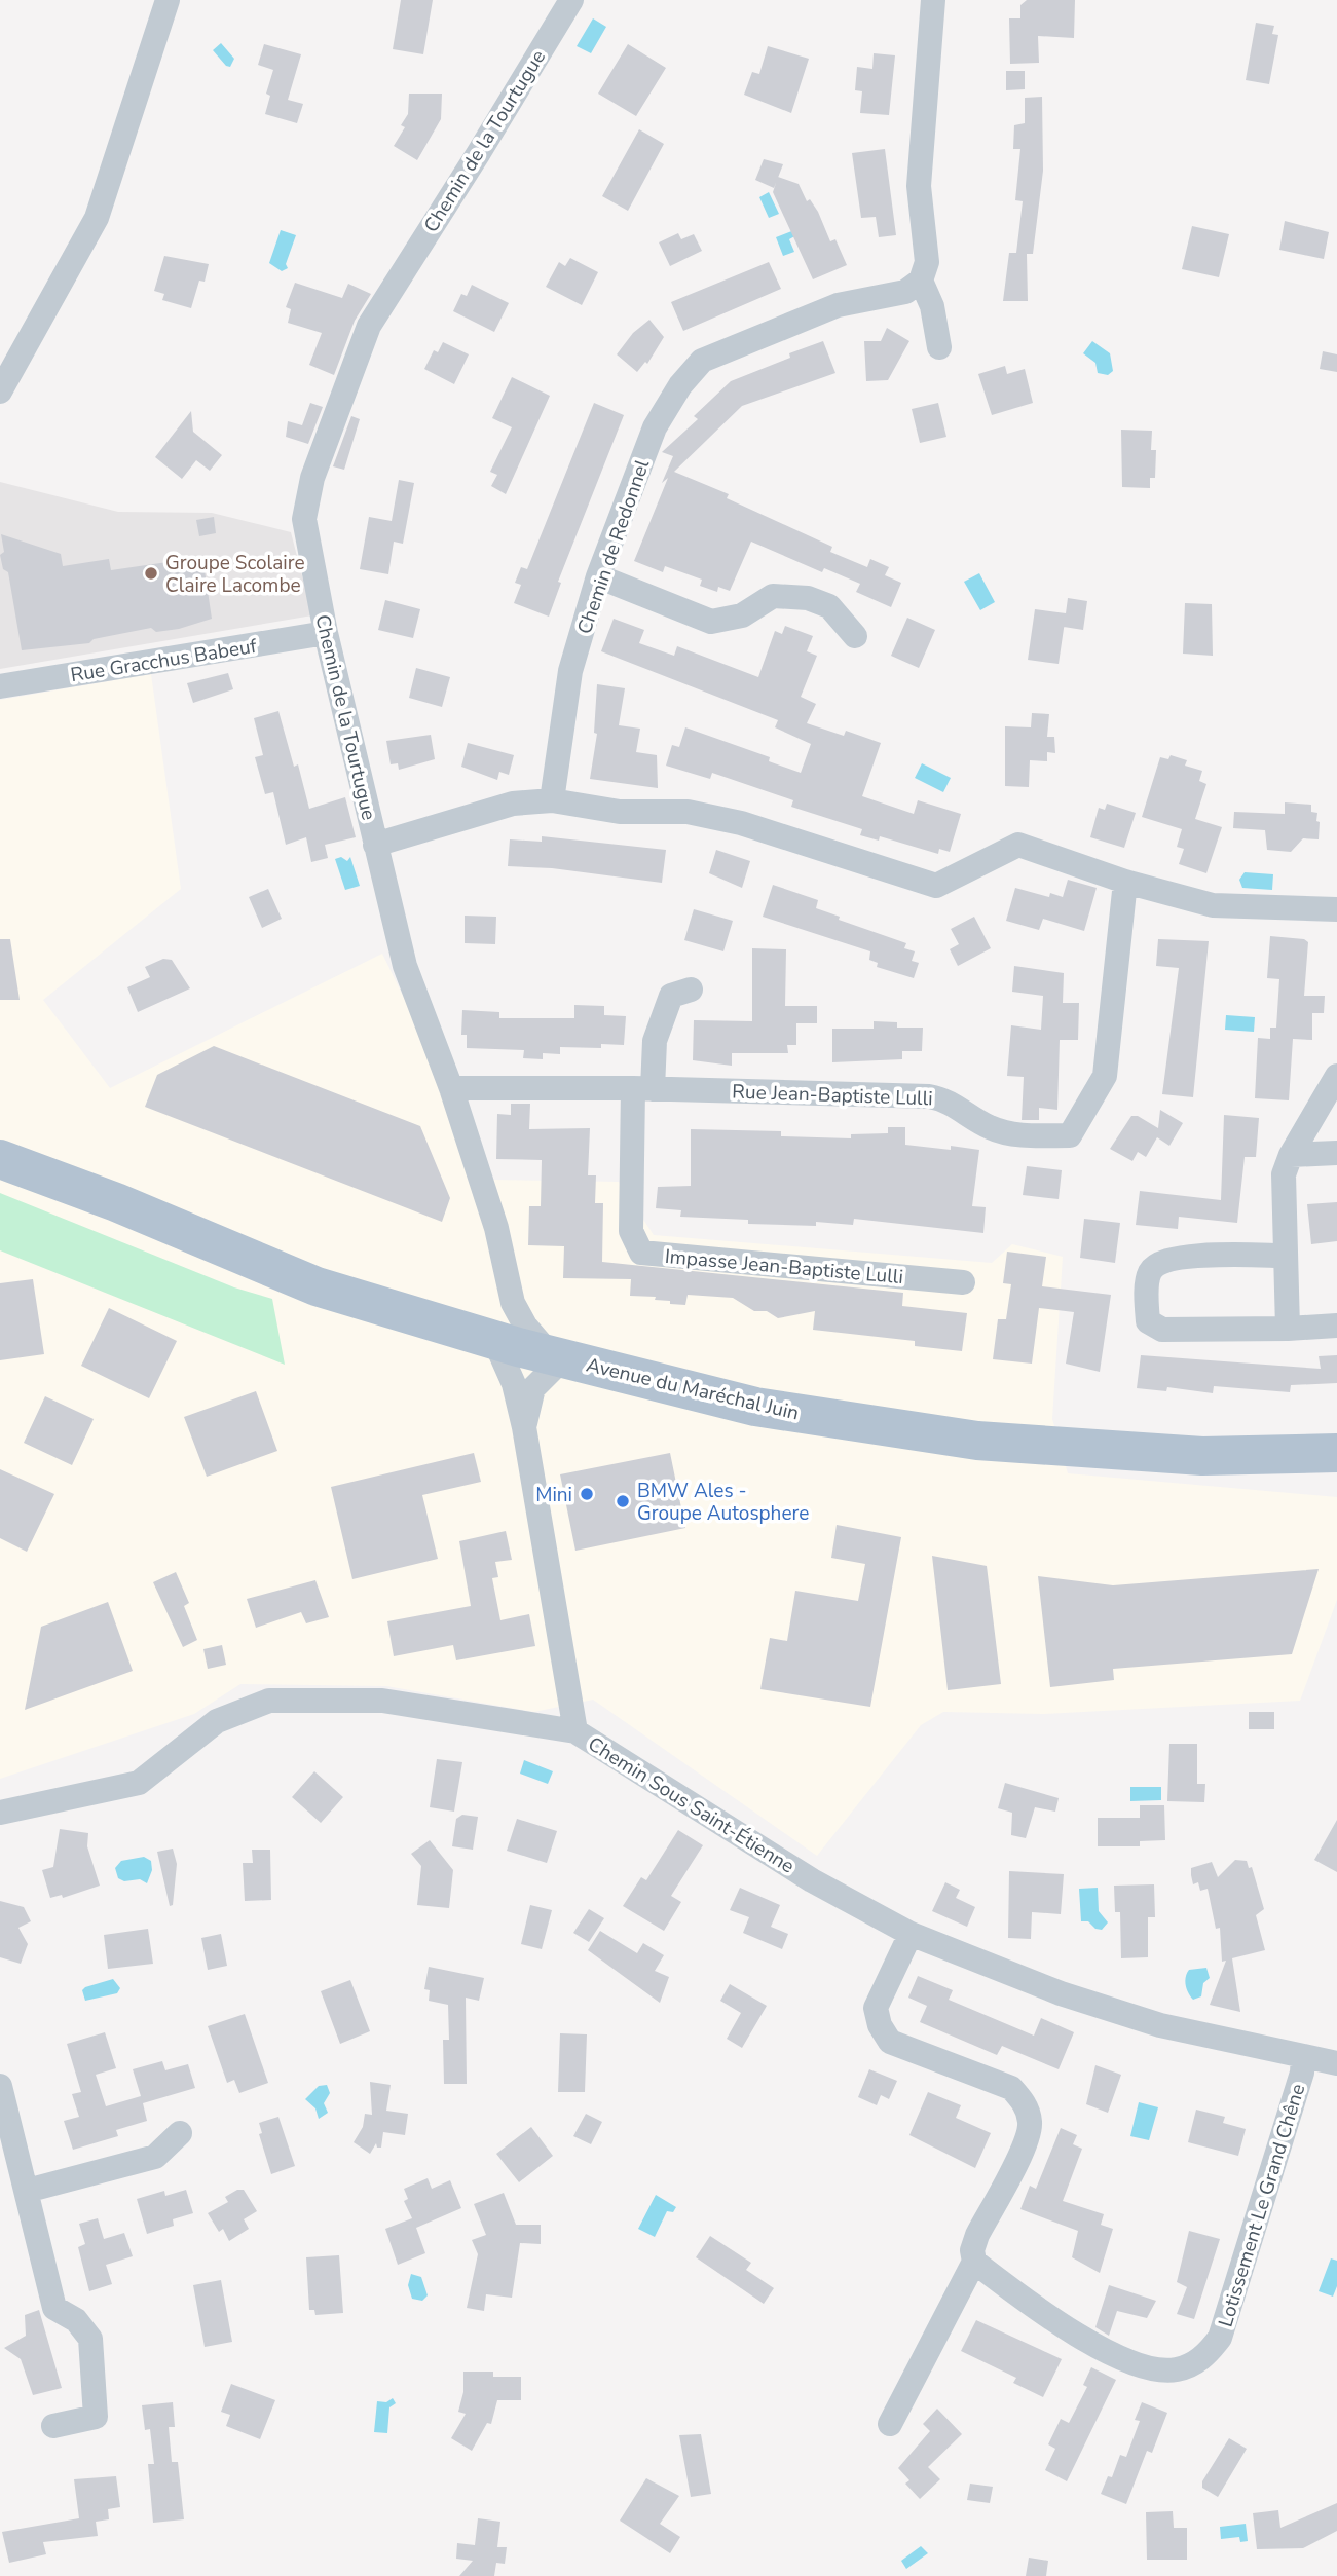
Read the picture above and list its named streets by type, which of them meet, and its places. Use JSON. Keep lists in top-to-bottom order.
{
  "streets": {
    "main road": ["Avenue du Maréchal Juin"],
    "street": [
      "Chemin de la Tourtugue",
      "Chemin de Redonnel",
      "Rue Gracchus Babeuf",
      "Rue Jean-Baptiste Lulli",
      "Impasse Jean-Baptiste Lulli",
      "Chemin Sous Saint-Étienne",
      "Lotissement Le Grand Chêne"
    ]
  },
  "crossings": [
    ["Chemin de la Tourtugue", "Rue Gracchus Babeuf"],
    ["Chemin de la Tourtugue", "Rue Jean-Baptiste Lulli"],
    ["Chemin de la Tourtugue", "Avenue du Maréchal Juin"],
    ["Rue Jean-Baptiste Lulli", "Impasse Jean-Baptiste Lulli"],
    ["Chemin Sous Saint-Étienne", "Lotissement Le Grand Chêne"]
  ],
  "places": ["Groupe Scolaire Claire Lacombe", "Mini", "BMW Ales - Groupe Autosphere"]
}
